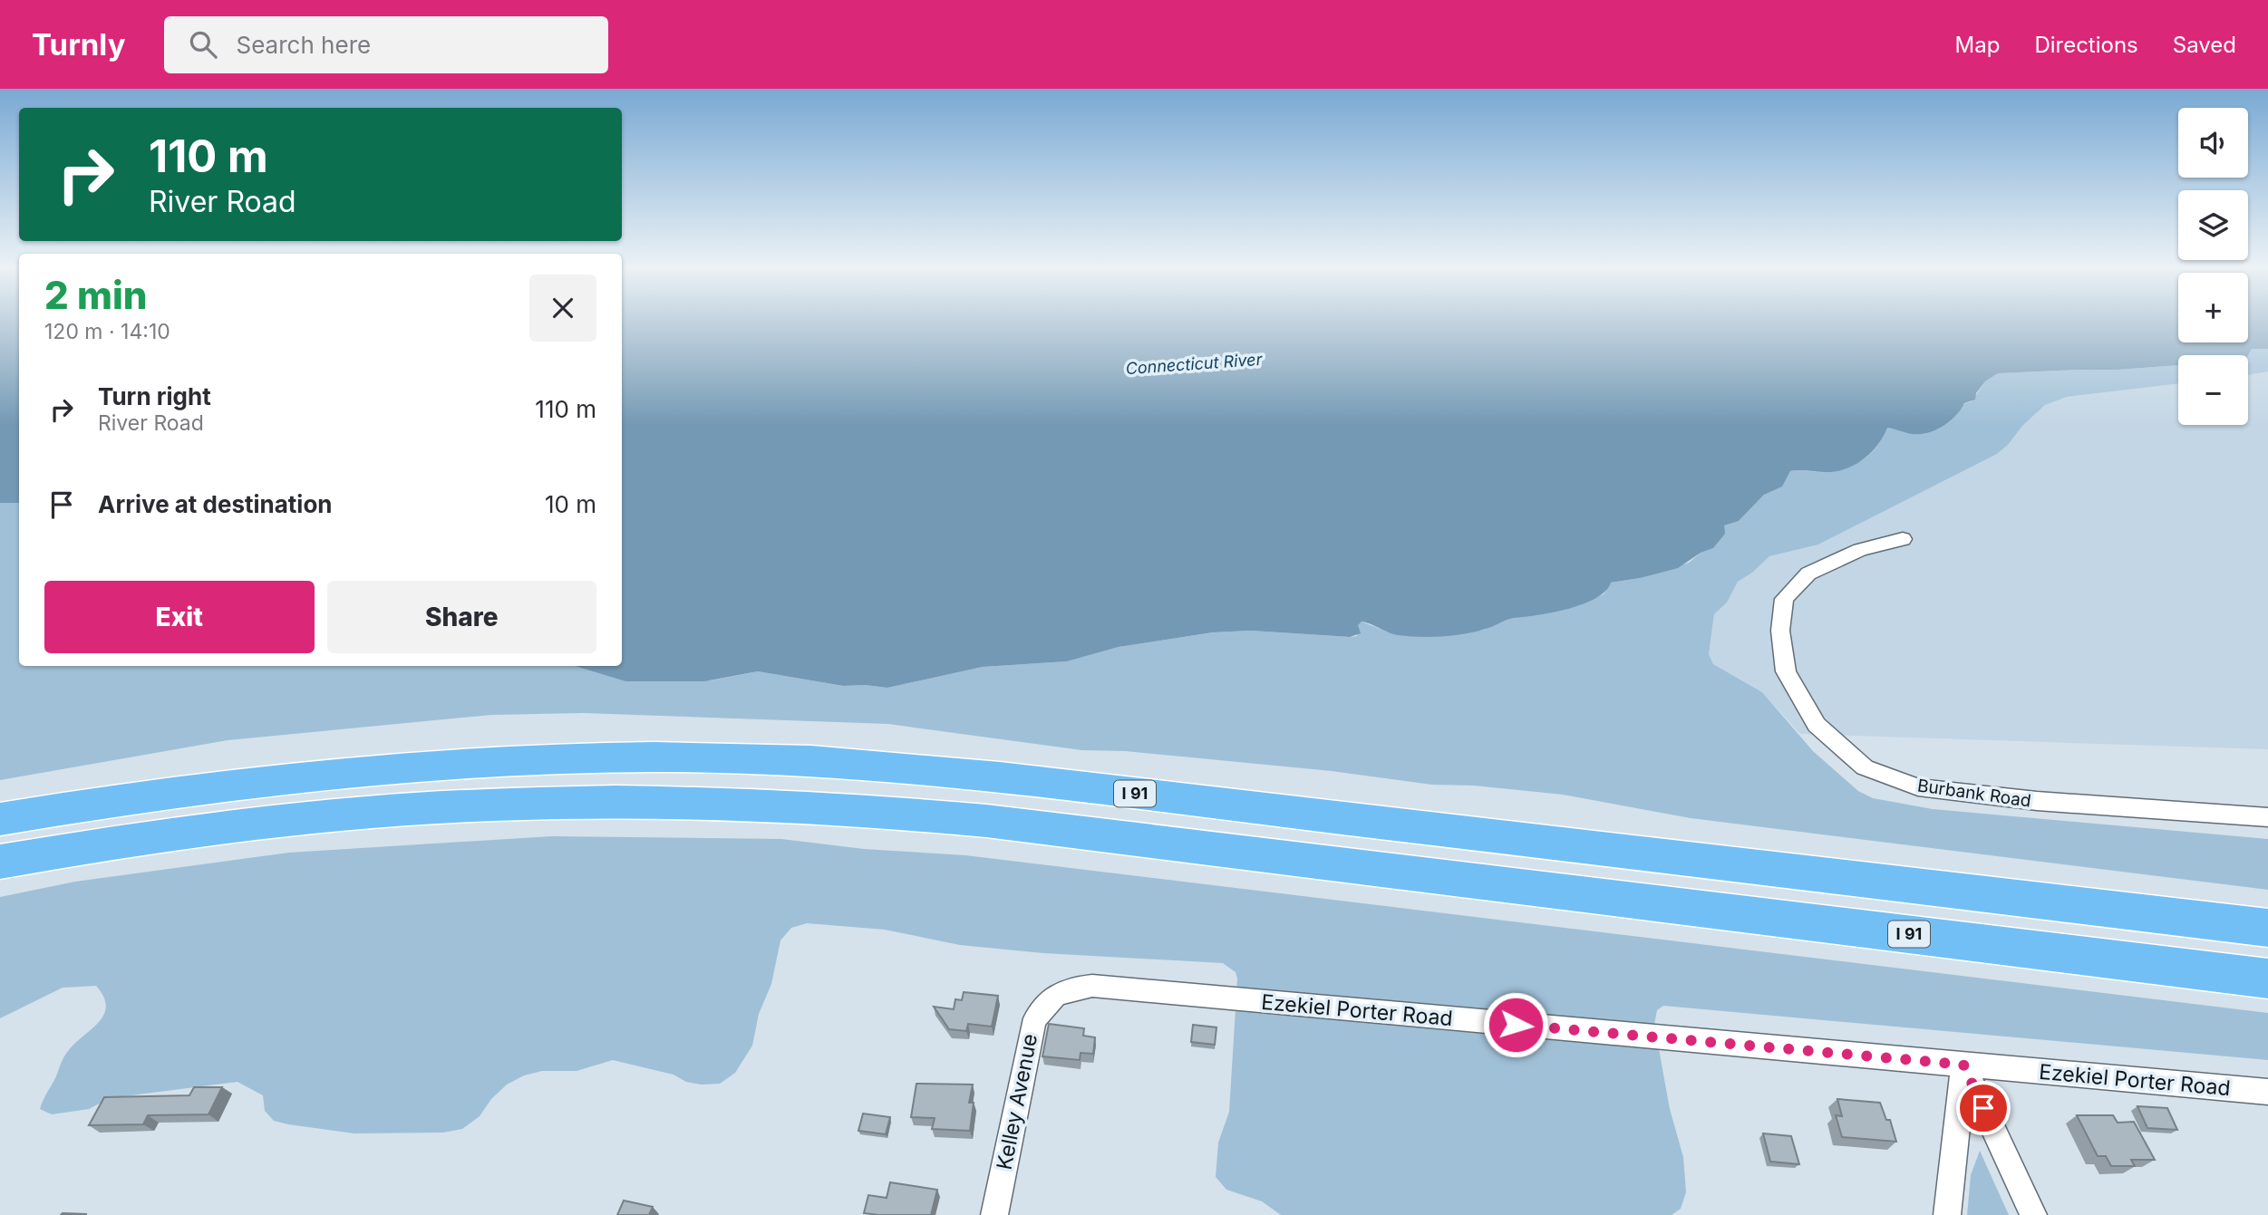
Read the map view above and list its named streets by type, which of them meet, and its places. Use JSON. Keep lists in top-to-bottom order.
{
  "streets": {
    "highway": ["I 91"],
    "street": ["Burbank Road", "Ezekiel Porter Road", "Kelley Avenue"]
  },
  "crossings": [
    ["Ezekiel Porter Road", "Kelley Avenue"]
  ],
  "water": ["Connecticut River"],
  "page": {
    "header": "Turnly",
    "search": "Search here",
    "nav": ["Map", "Directions", "Saved"],
    "map_buttons": ["+", "−"],
    "turn": ["110 m", "River Road"],
    "heading": ["2 min", "120 m · 14:10"],
    "list": [
      {
        "name": "Turn right",
        "note": "River Road",
        "value": "110 m"
      },
      {
        "name": "Arrive at destination",
        "value": "10 m"
      }
    ],
    "buttons": ["Exit", "Share"]
  }
}
